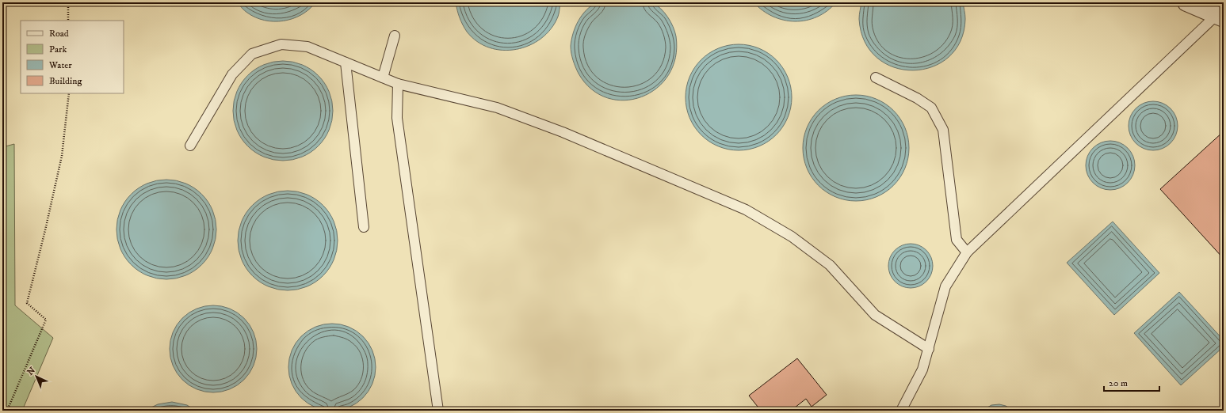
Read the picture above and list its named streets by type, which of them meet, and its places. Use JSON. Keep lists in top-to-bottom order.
{
  "legend": [
    "Road",
    "Park",
    "Water",
    "Building"
  ],
  "scale_bar": "20 m",
  "north": "top left"
}
